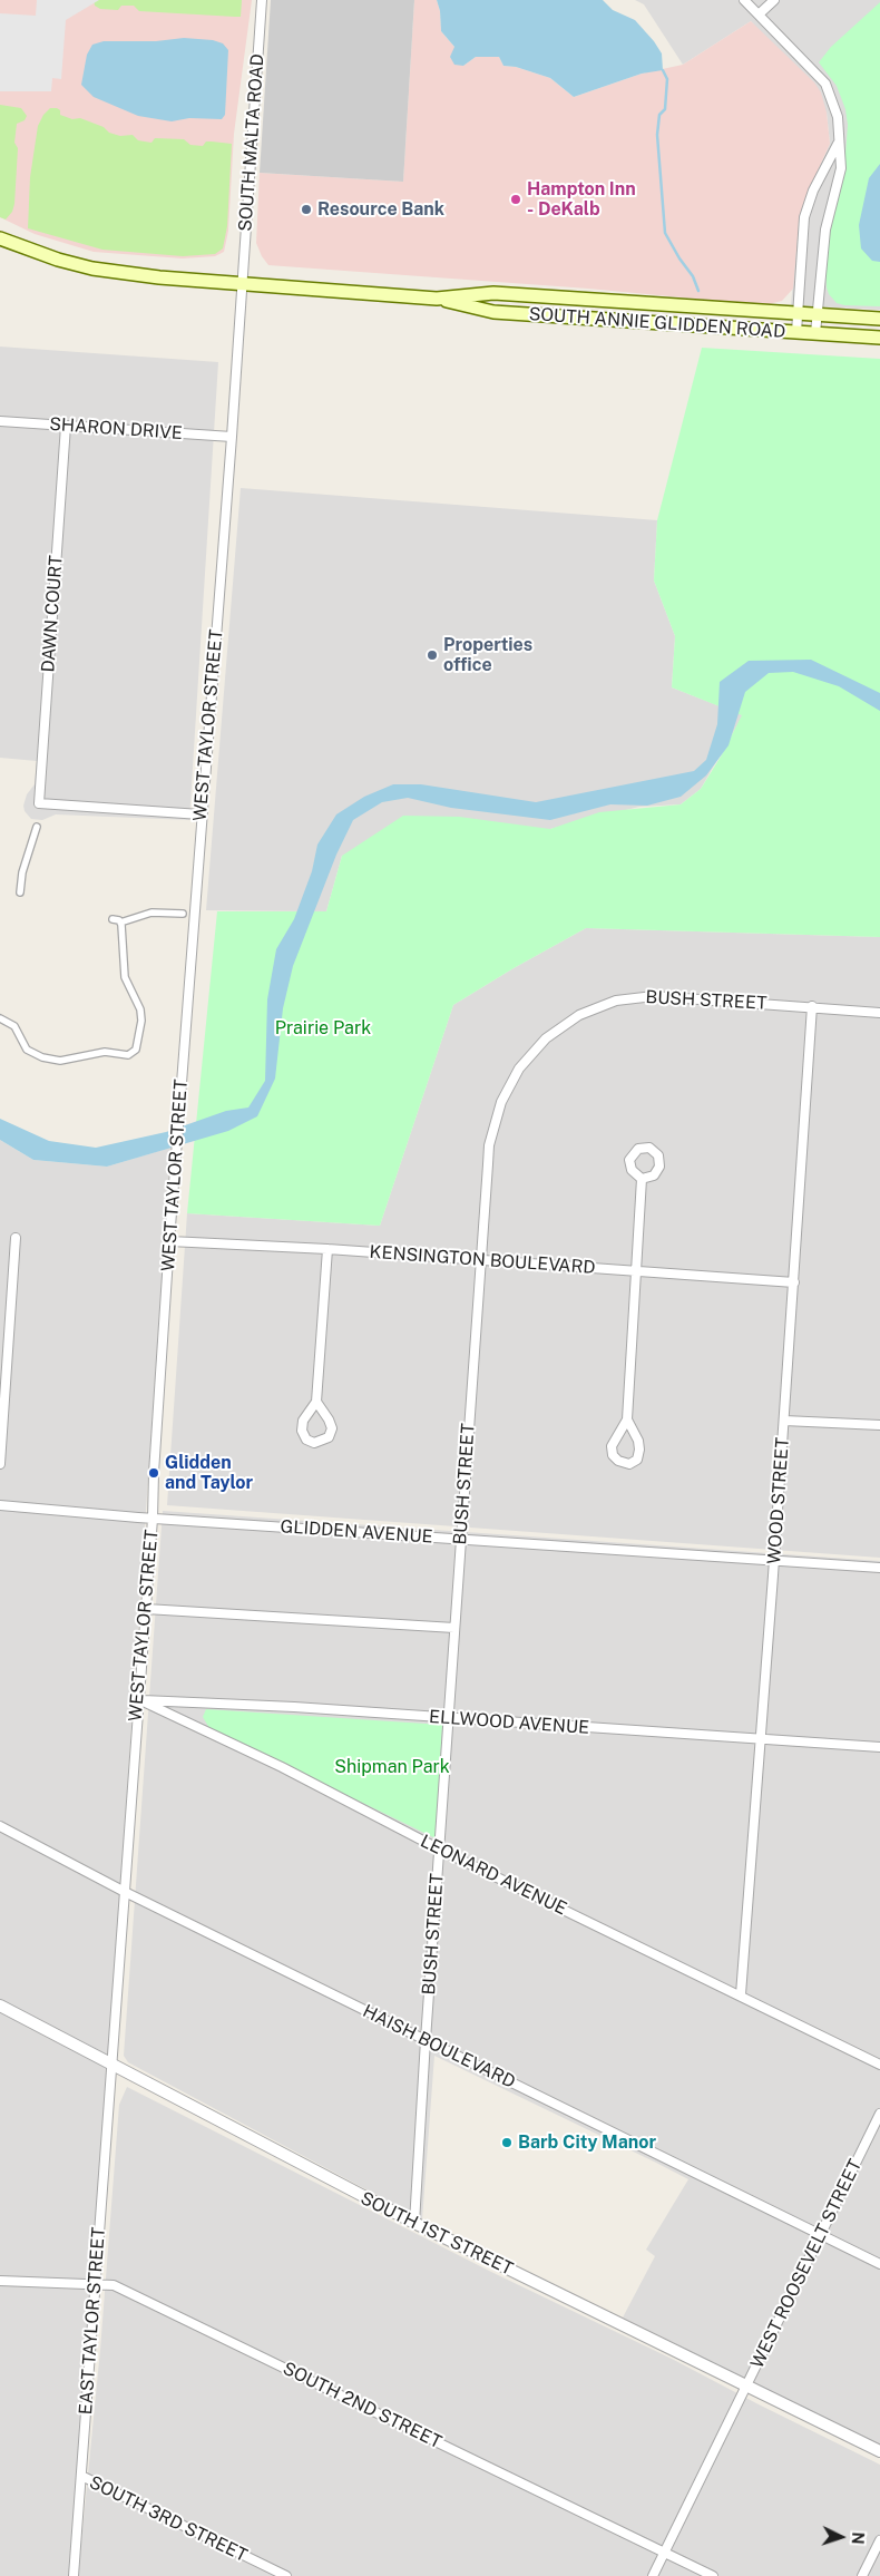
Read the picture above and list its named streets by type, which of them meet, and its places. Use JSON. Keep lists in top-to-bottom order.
{
  "streets": {
    "main road": ["SOUTH ANNIE GLIDDEN ROAD"],
    "street": [
      "SOUTH MALTA ROAD",
      "SHARON DRIVE",
      "DAWN COURT",
      "WEST TAYLOR STREET",
      "BUSH STREET",
      "KENSINGTON BOULEVARD",
      "WOOD STREET",
      "GLIDDEN AVENUE",
      "ELLWOOD AVENUE",
      "LEONARD AVENUE",
      "HAISH BOULEVARD",
      "SOUTH 1ST STREET",
      "WEST ROOSEVELT STREET",
      "EAST TAYLOR STREET",
      "SOUTH 2ND STREET",
      "SOUTH 3RD STREET"
    ]
  },
  "crossings": [
    ["SOUTH MALTA ROAD", "SOUTH ANNIE GLIDDEN ROAD"],
    ["SOUTH MALTA ROAD", "WEST TAYLOR STREET"],
    ["SOUTH ANNIE GLIDDEN ROAD", "WEST TAYLOR STREET"],
    ["SHARON DRIVE", "DAWN COURT"],
    ["SHARON DRIVE", "WEST TAYLOR STREET"],
    ["DAWN COURT", "WEST TAYLOR STREET"],
    ["WEST TAYLOR STREET", "KENSINGTON BOULEVARD"],
    ["WEST TAYLOR STREET", "GLIDDEN AVENUE"],
    ["WEST TAYLOR STREET", "ELLWOOD AVENUE"],
    ["WEST TAYLOR STREET", "LEONARD AVENUE"],
    ["WEST TAYLOR STREET", "HAISH BOULEVARD"],
    ["WEST TAYLOR STREET", "SOUTH 1ST STREET"],
    ["WEST TAYLOR STREET", "EAST TAYLOR STREET"],
    ["BUSH STREET", "KENSINGTON BOULEVARD"],
    ["BUSH STREET", "WOOD STREET"],
    ["BUSH STREET", "GLIDDEN AVENUE"],
    ["BUSH STREET", "ELLWOOD AVENUE"],
    ["BUSH STREET", "LEONARD AVENUE"],
    ["BUSH STREET", "HAISH BOULEVARD"],
    ["BUSH STREET", "SOUTH 1ST STREET"],
    ["KENSINGTON BOULEVARD", "WOOD STREET"],
    ["WOOD STREET", "GLIDDEN AVENUE"],
    ["WOOD STREET", "ELLWOOD AVENUE"],
    ["WOOD STREET", "LEONARD AVENUE"],
    ["ELLWOOD AVENUE", "LEONARD AVENUE"],
    ["HAISH BOULEVARD", "WEST ROOSEVELT STREET"],
    ["SOUTH 1ST STREET", "WEST ROOSEVELT STREET"],
    ["SOUTH 1ST STREET", "EAST TAYLOR STREET"],
    ["WEST ROOSEVELT STREET", "SOUTH 2ND STREET"],
    ["EAST TAYLOR STREET", "SOUTH 2ND STREET"],
    ["EAST TAYLOR STREET", "SOUTH 3RD STREET"]
  ],
  "parks": ["Prairie Park", "Shipman Park"],
  "places": [
    "Hampton Inn - DeKalb",
    "Resource Bank",
    "Properties office",
    "Glidden and Taylor",
    "Barb City Manor"
  ],
  "north": "right"
}
